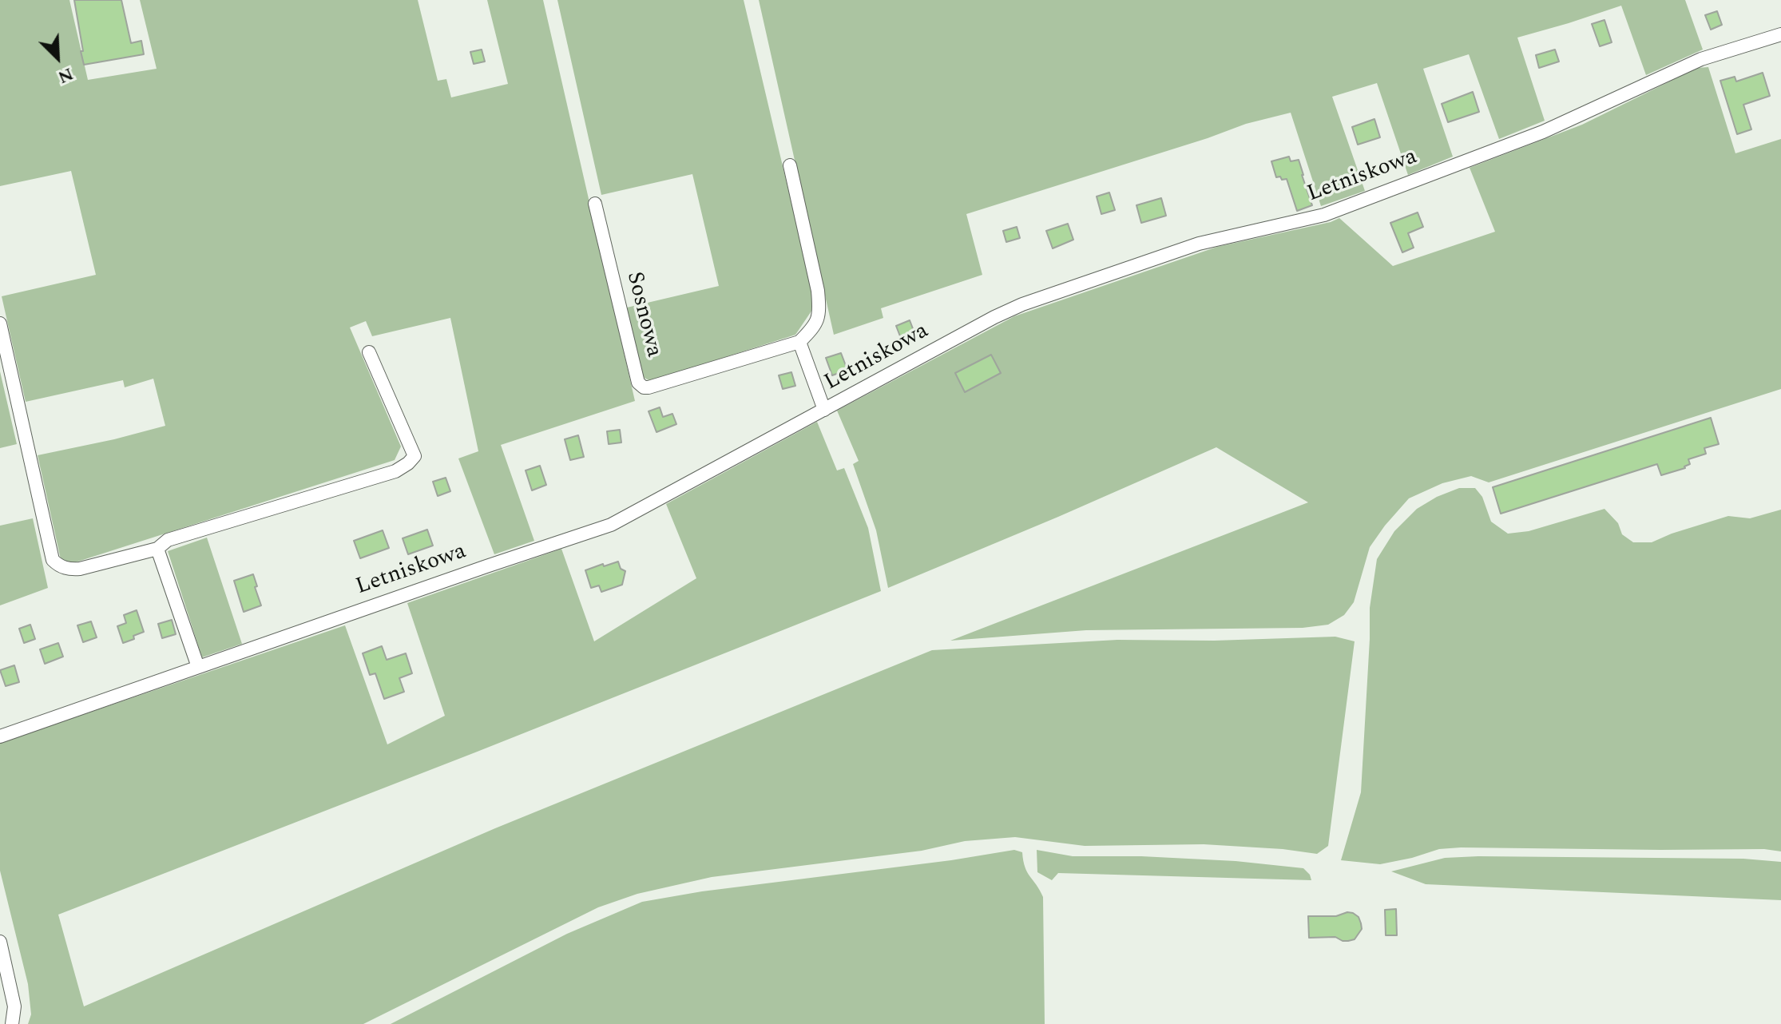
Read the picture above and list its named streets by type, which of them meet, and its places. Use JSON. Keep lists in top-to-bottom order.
{
  "streets": {
    "street": ["Letniskowa", "Sosnowa"]
  },
  "north": "bottom right"
}
